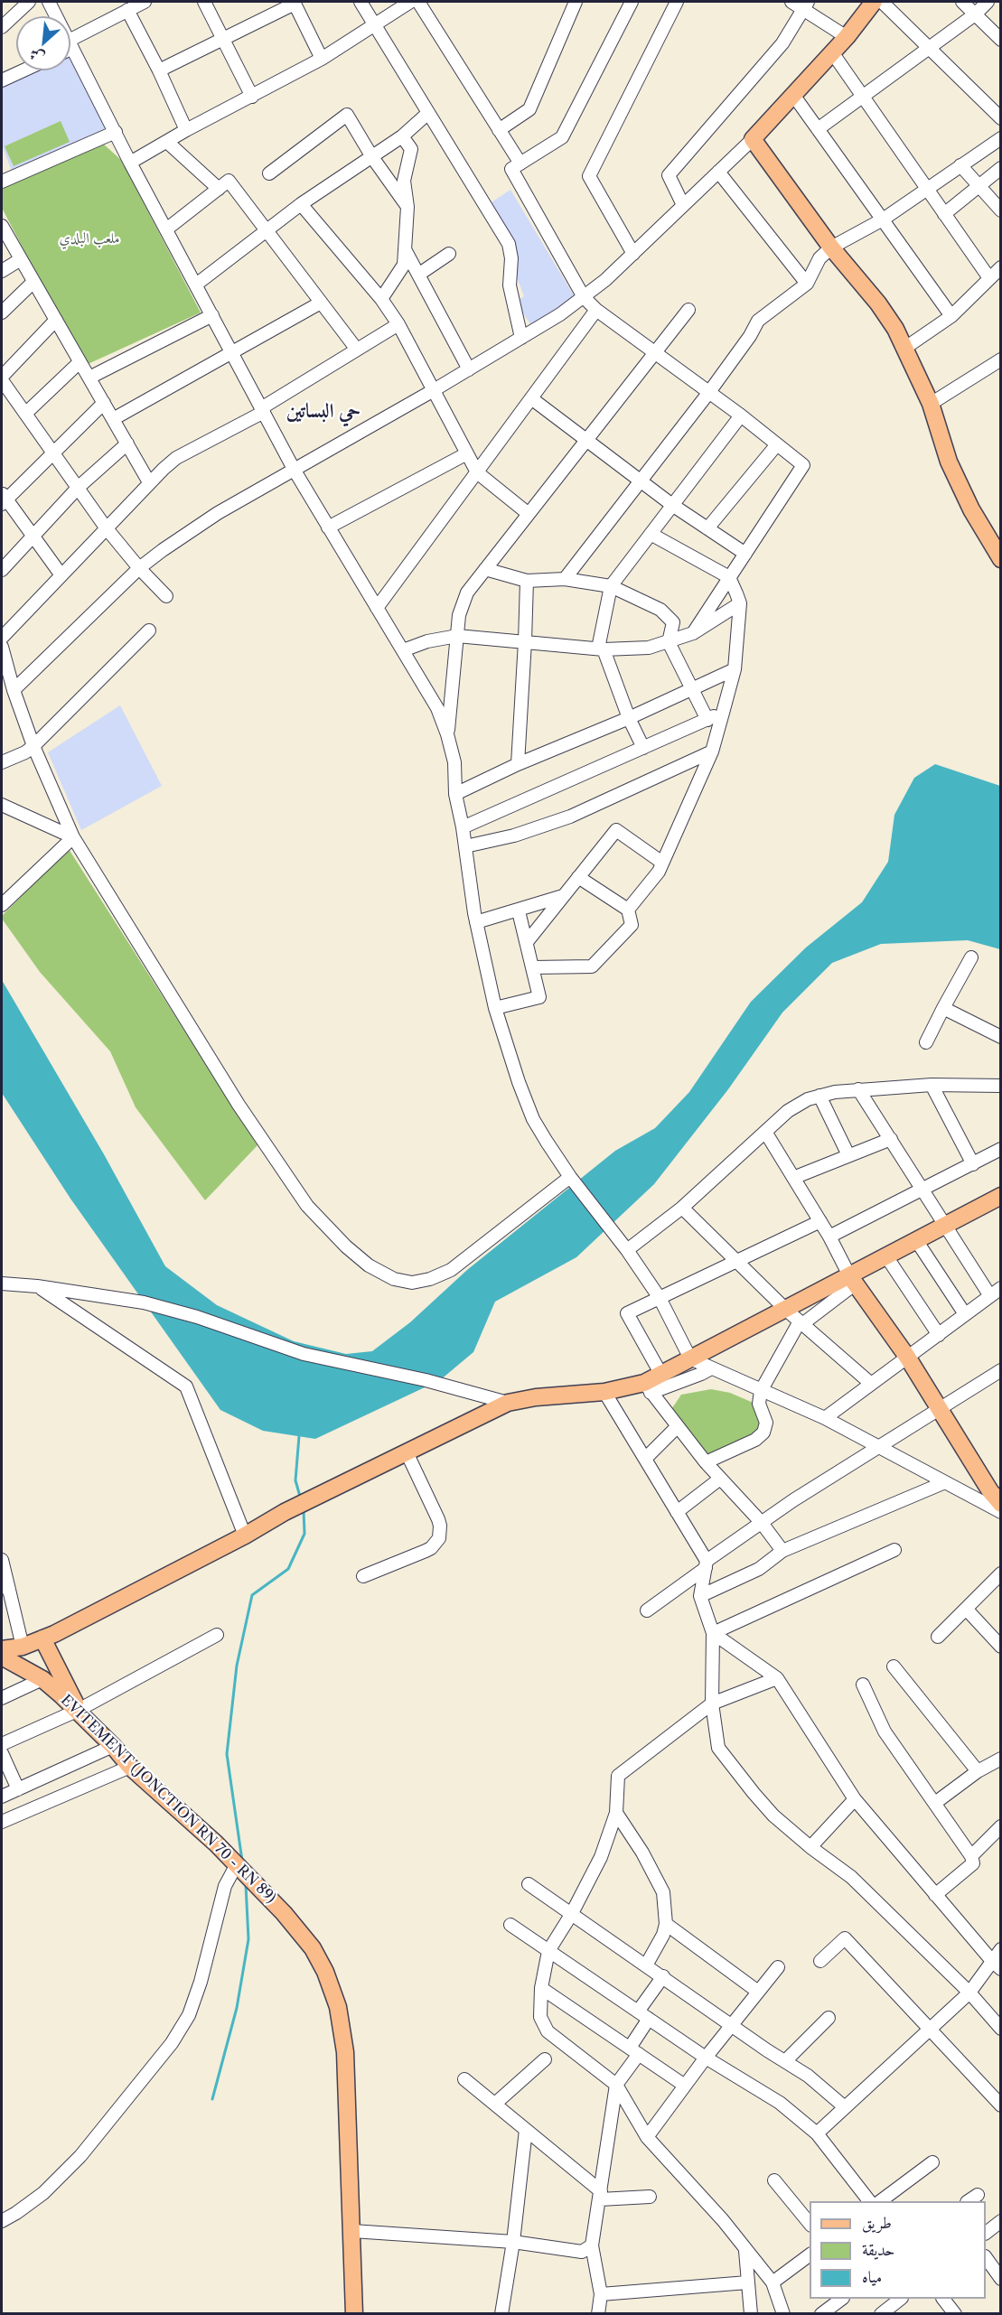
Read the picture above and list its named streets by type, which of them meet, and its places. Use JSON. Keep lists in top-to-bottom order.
{
  "streets": {
    "main road": ["EVITEMENT (JONCTION RN 70 - RN 89)"]
  },
  "districts": ["حي البساتين"],
  "parks": ["ملعب البلدي"],
  "legend": ["طريق", "حديقة", "مياه"],
  "north": "bottom left"
}
